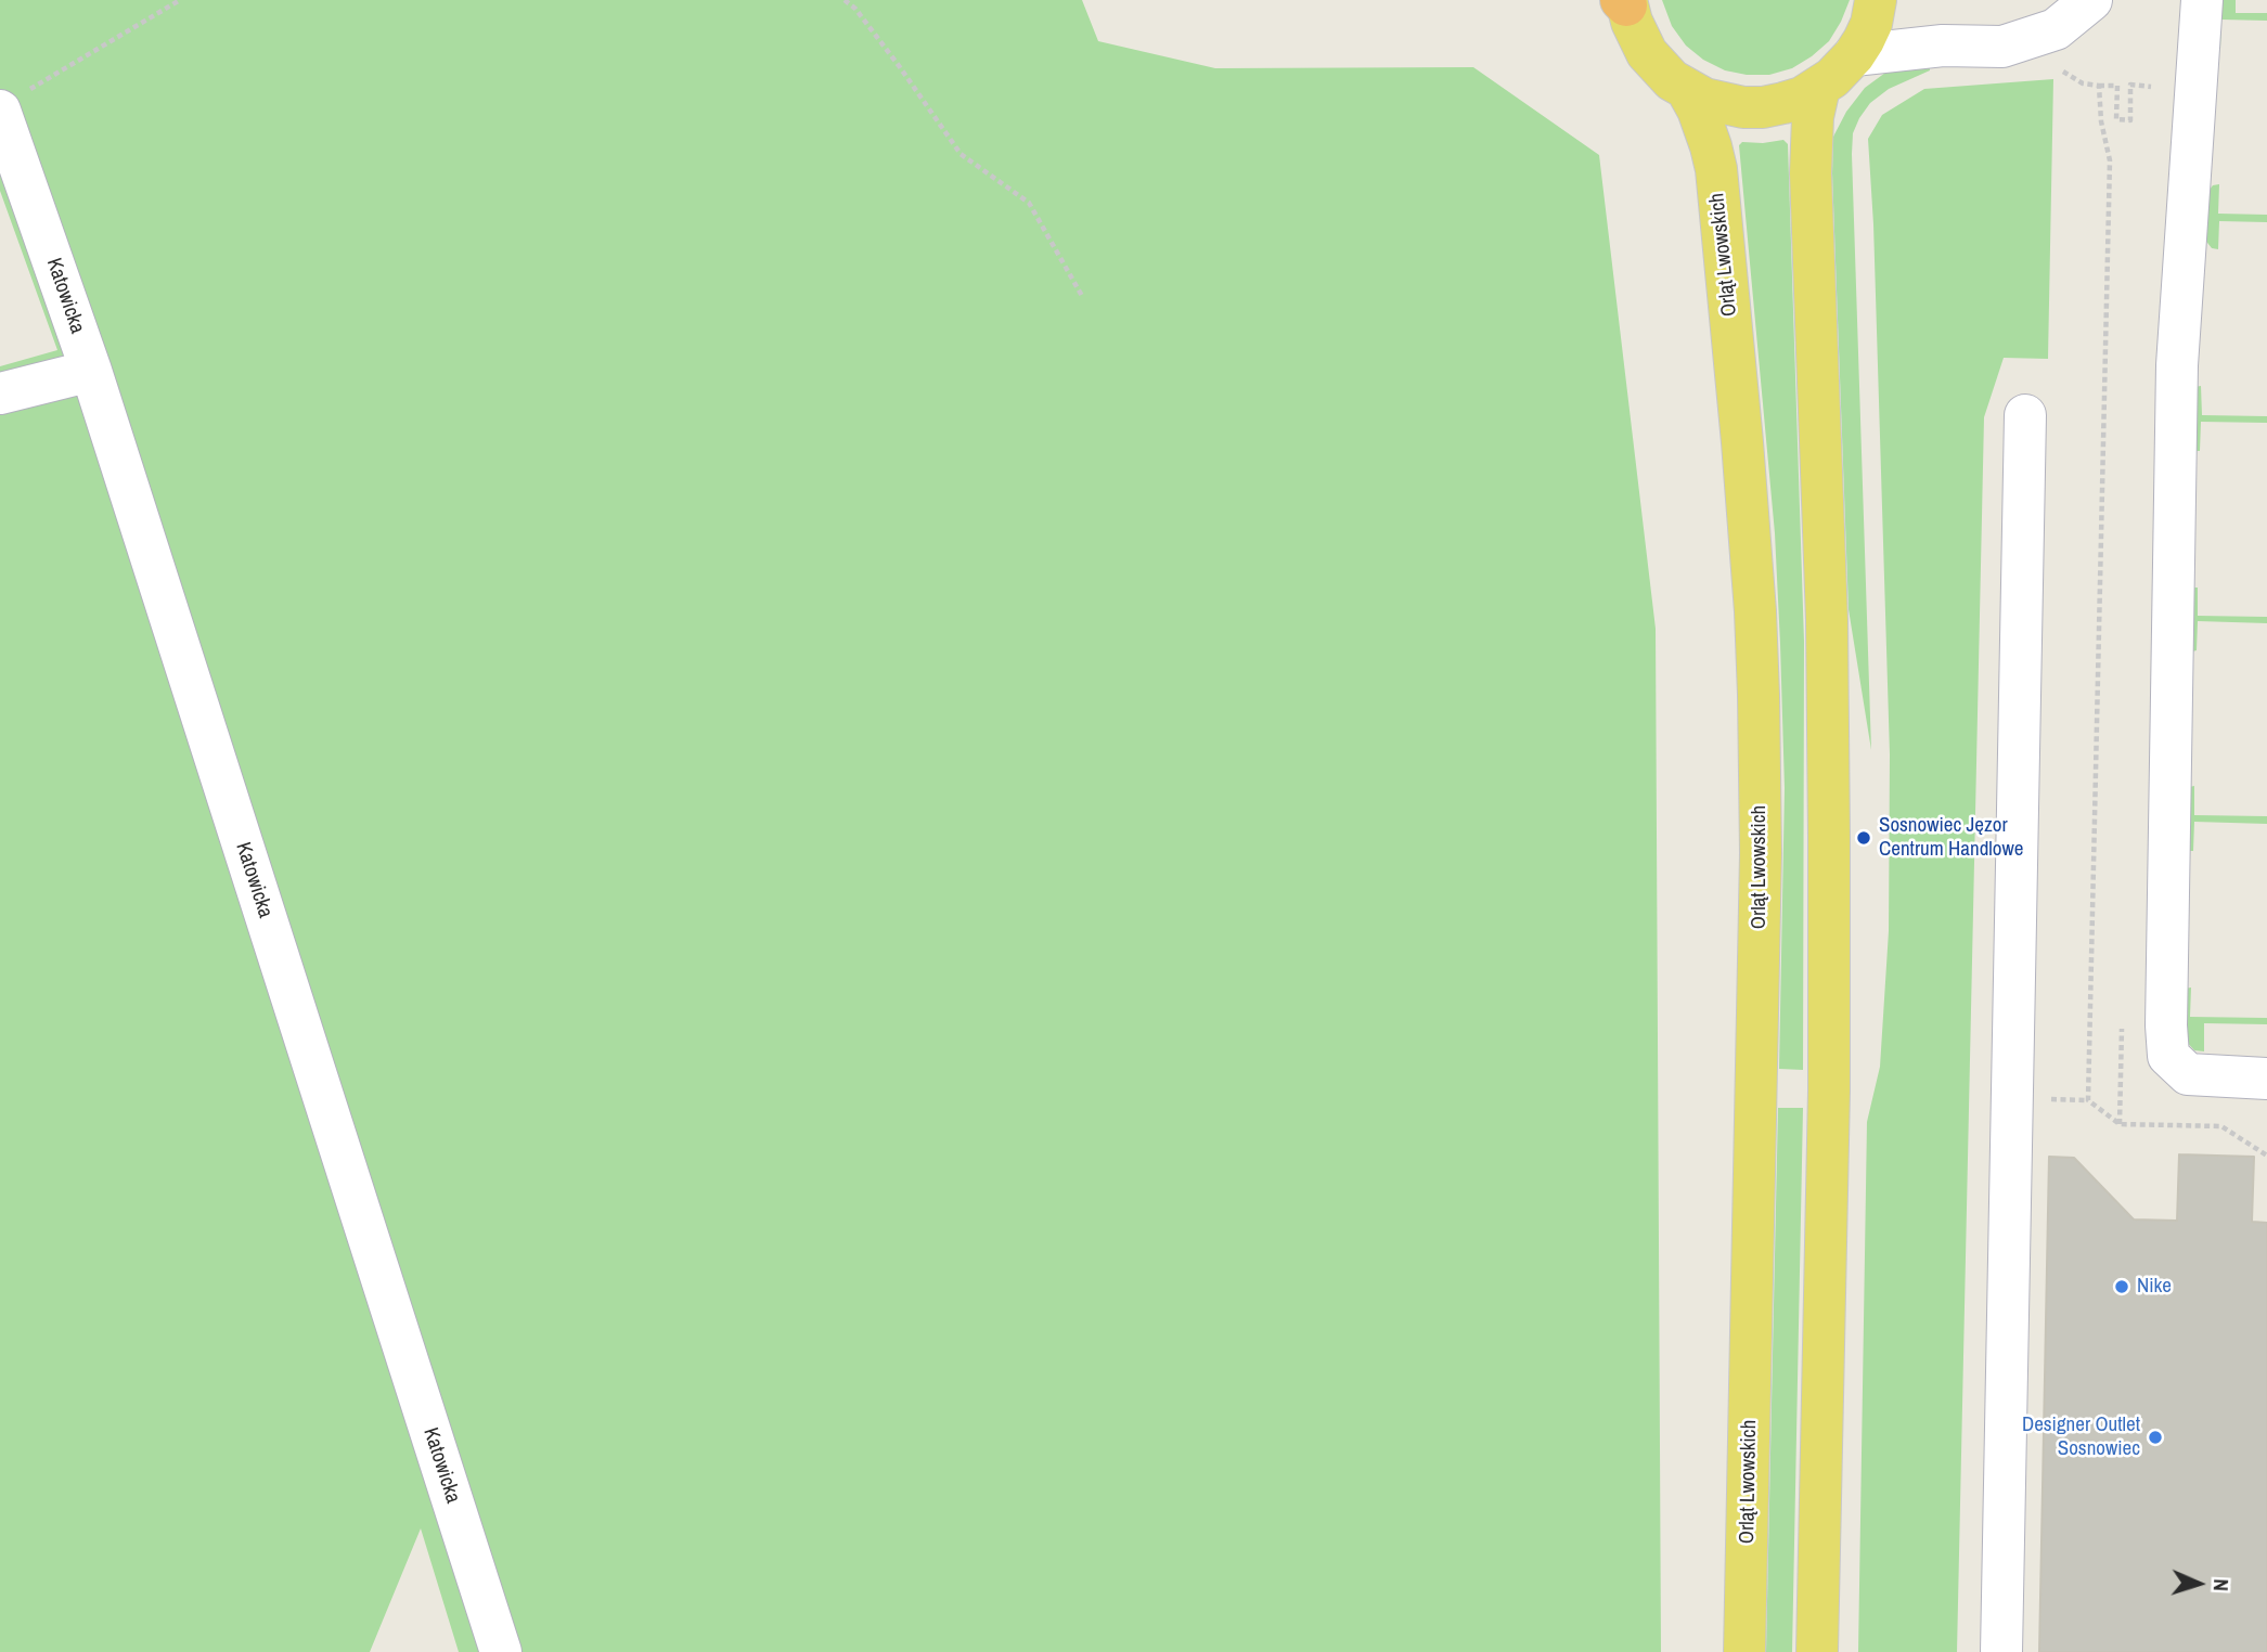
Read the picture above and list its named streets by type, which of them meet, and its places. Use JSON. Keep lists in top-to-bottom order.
{
  "streets": {
    "main road": ["Orląt Lwowskich"],
    "lane": ["Katowicka"]
  },
  "places": ["Sosnowiec Jęzor Centrum Handlowe", "Nike", "Designer Outlet Sosnowiec"],
  "north": "right"
}
